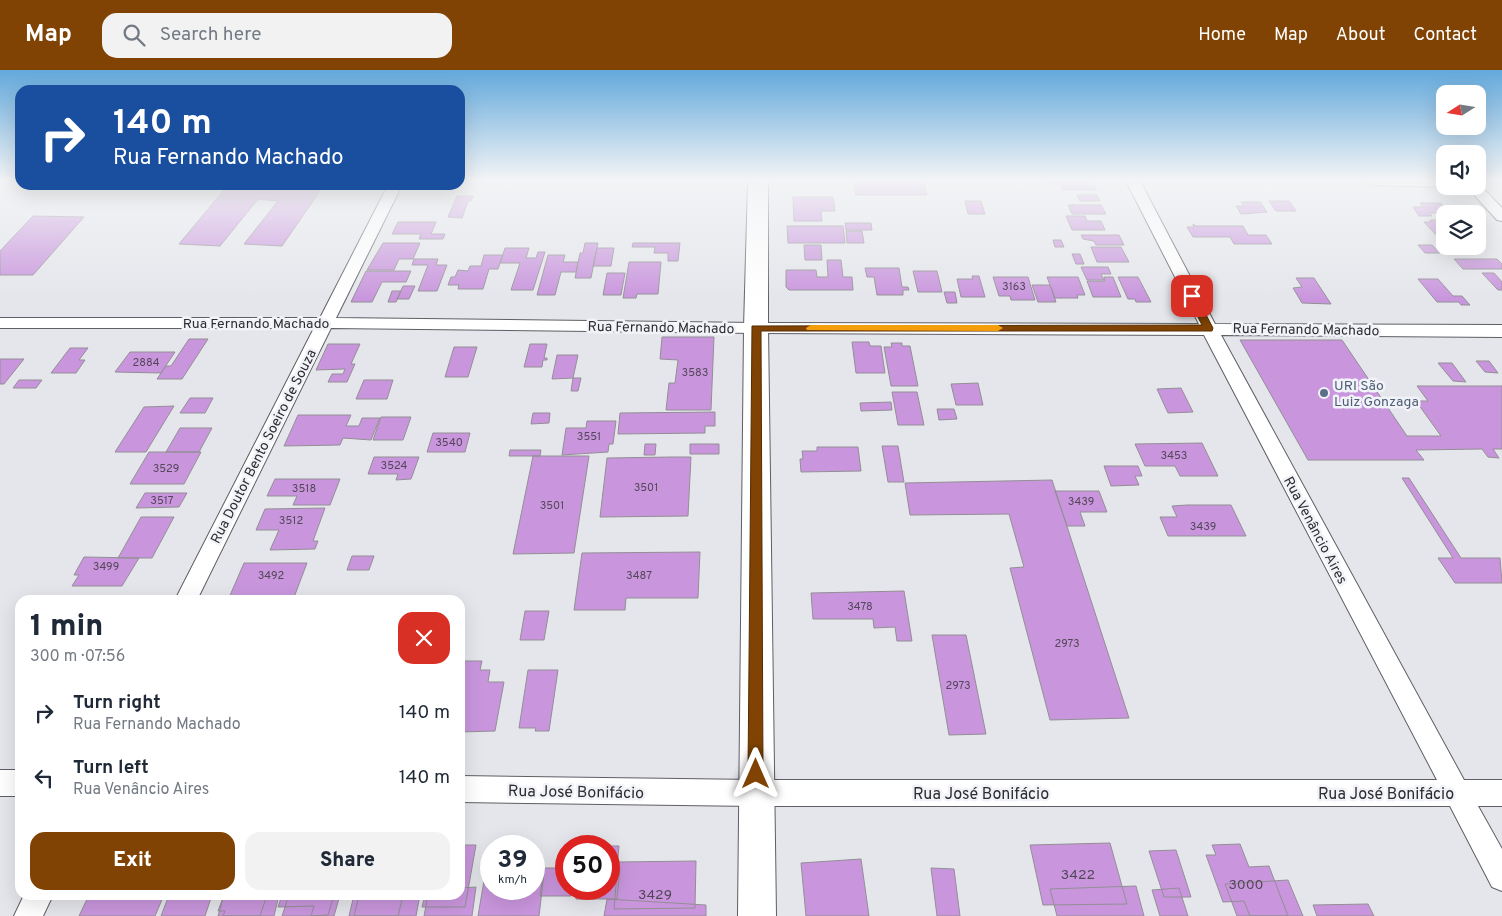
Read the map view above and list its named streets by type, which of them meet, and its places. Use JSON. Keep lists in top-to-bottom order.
{
  "streets": {
    "street": [
      "Rua Fernando Machado",
      "Rua Doutor Bento Soeiro de Souza",
      "Rua Venâncio Aires",
      "Rua José Bonifácio"
    ]
  },
  "crossings": [
    ["Rua Fernando Machado", "Rua Doutor Bento Soeiro de Souza"],
    ["Rua Fernando Machado", "Rua Venâncio Aires"],
    ["Rua Venâncio Aires", "Rua José Bonifácio"]
  ],
  "places": ["URI São Luiz Gonzaga"],
  "house_numbers": [
    "3163",
    "2884",
    "3583",
    "3551",
    "3540",
    "3453",
    "3524",
    "3529",
    "3501",
    "3518",
    "3517",
    "3439",
    "3501",
    "3512",
    "3439",
    "3499",
    "3492",
    "3487",
    "3478",
    "2973",
    "2973",
    "3422",
    "3000",
    "3429"
  ],
  "north": "left",
  "page": {
    "header": "Map",
    "search": "Search here",
    "nav": [
      "Home",
      "Map",
      "About",
      "Contact"
    ],
    "turn": ["140 m", "Rua Fernando Machado"],
    "heading": ["1 min", "300 m · 07:56"],
    "list": [
      {
        "name": "Turn right",
        "note": "Rua Fernando Machado",
        "value": "140 m"
      },
      {
        "name": "Turn left",
        "note": "Rua Venâncio Aires",
        "value": "140 m"
      }
    ],
    "buttons": ["Exit", "Share"],
    "speed": "39 km/h",
    "limit": "50"
  }
}
